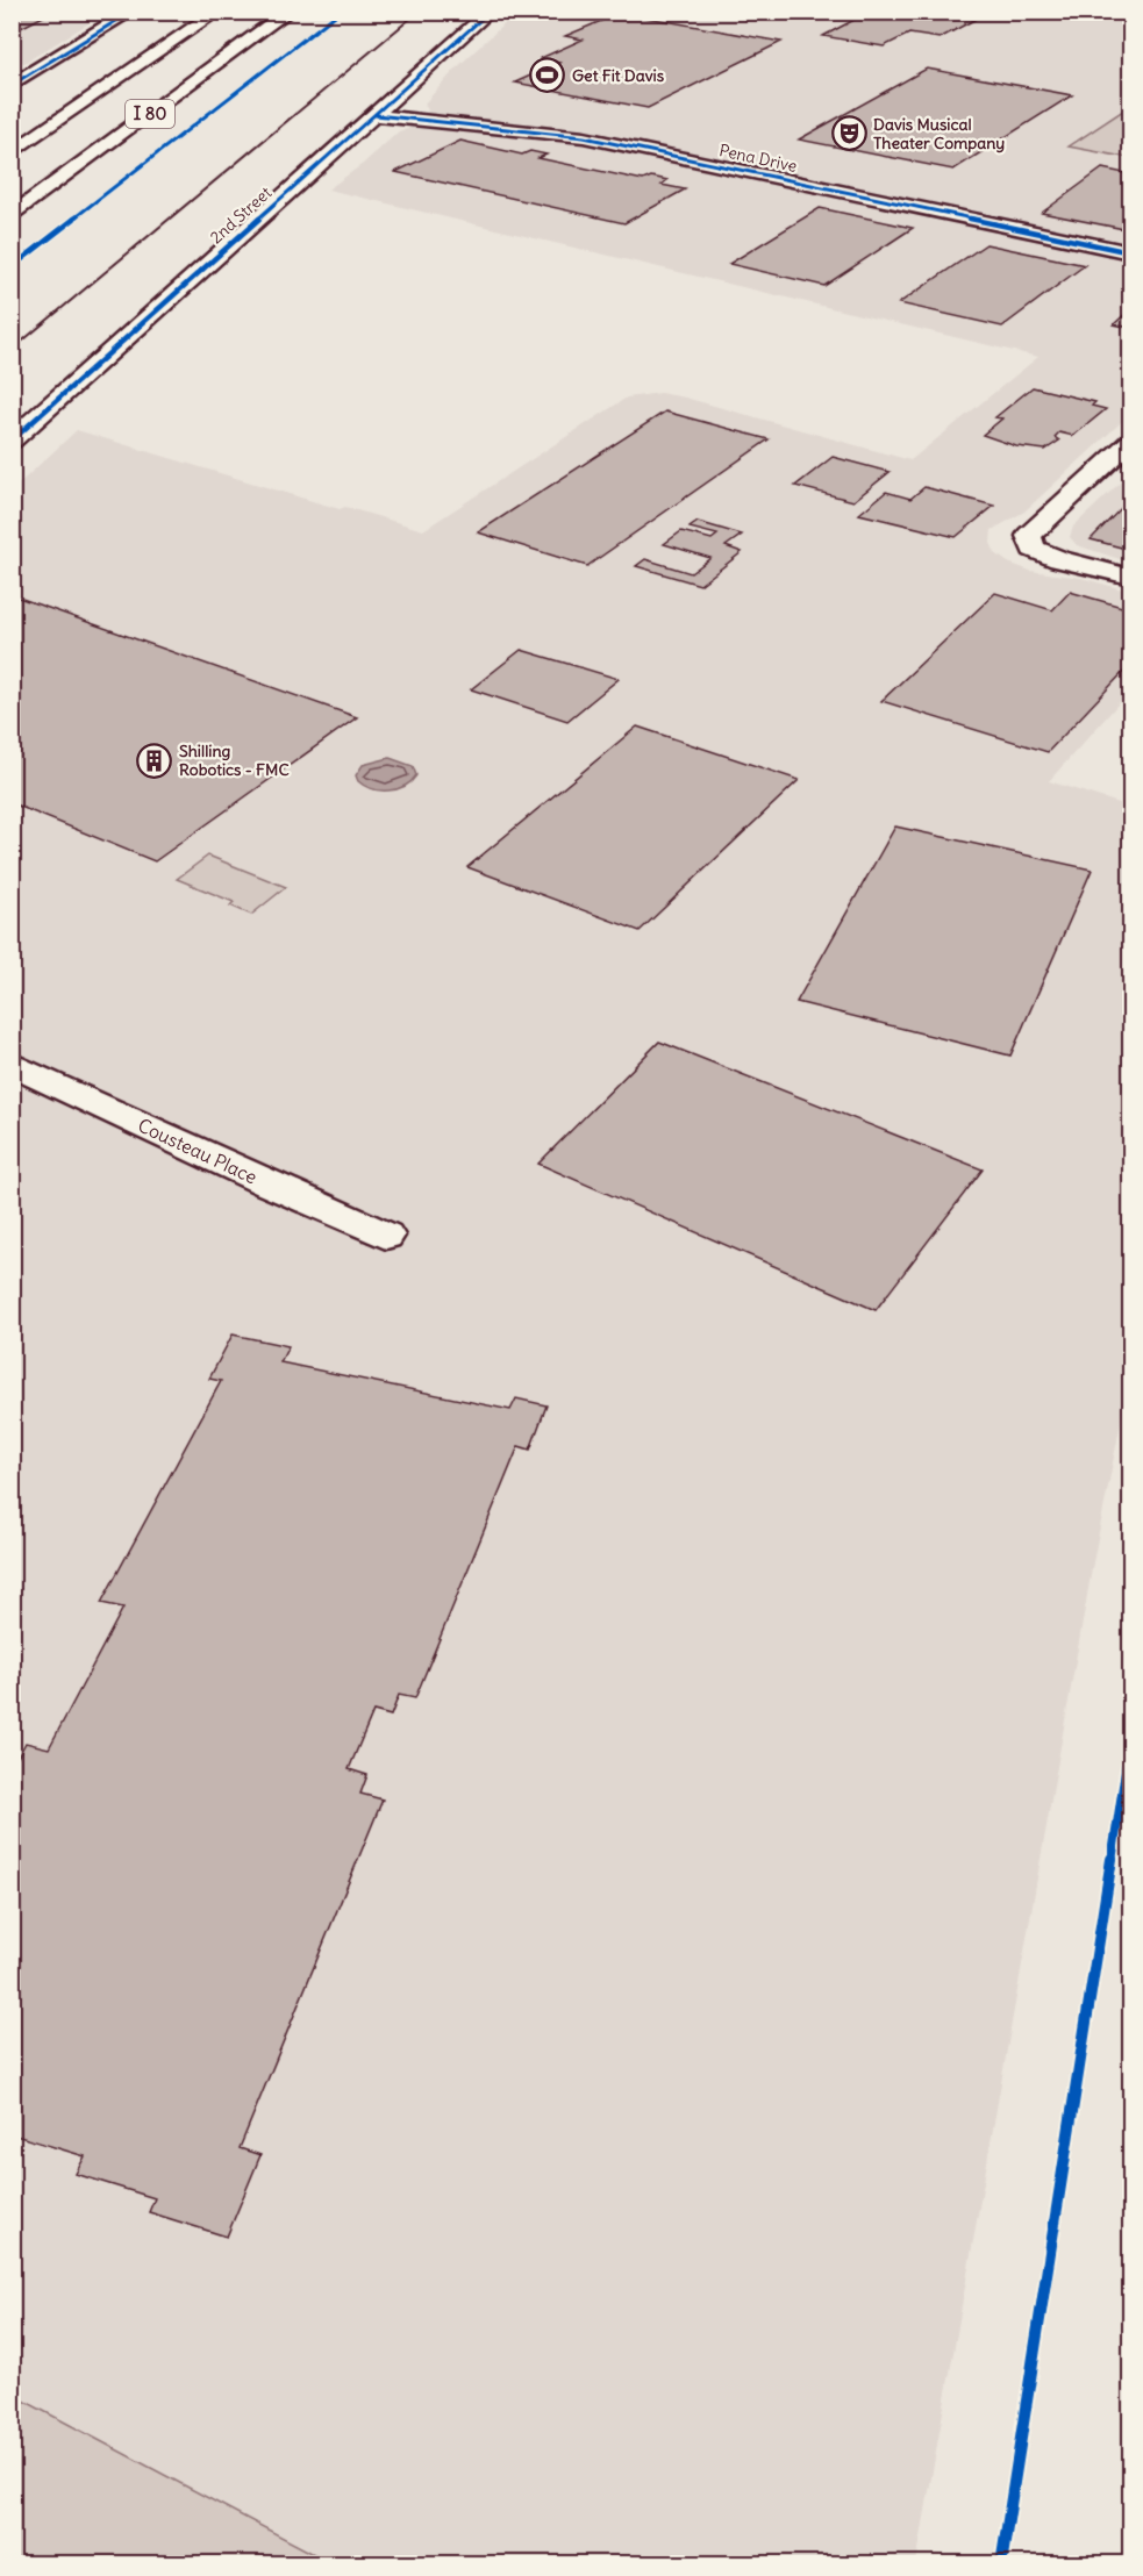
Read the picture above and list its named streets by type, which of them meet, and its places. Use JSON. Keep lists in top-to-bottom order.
{
  "streets": {
    "main road": [
      "I 80",
      "Pena Drive",
      "2nd Street",
      "Cousteau Place"
    ]
  },
  "crossings": [
    ["Pena Drive", "2nd Street"]
  ],
  "places": {
    "sports": ["Get Fit Davis"],
    "theatre": ["Davis Musical Theater Company"],
    "building": ["Shilling Robotics - FMC"]
  }
}
